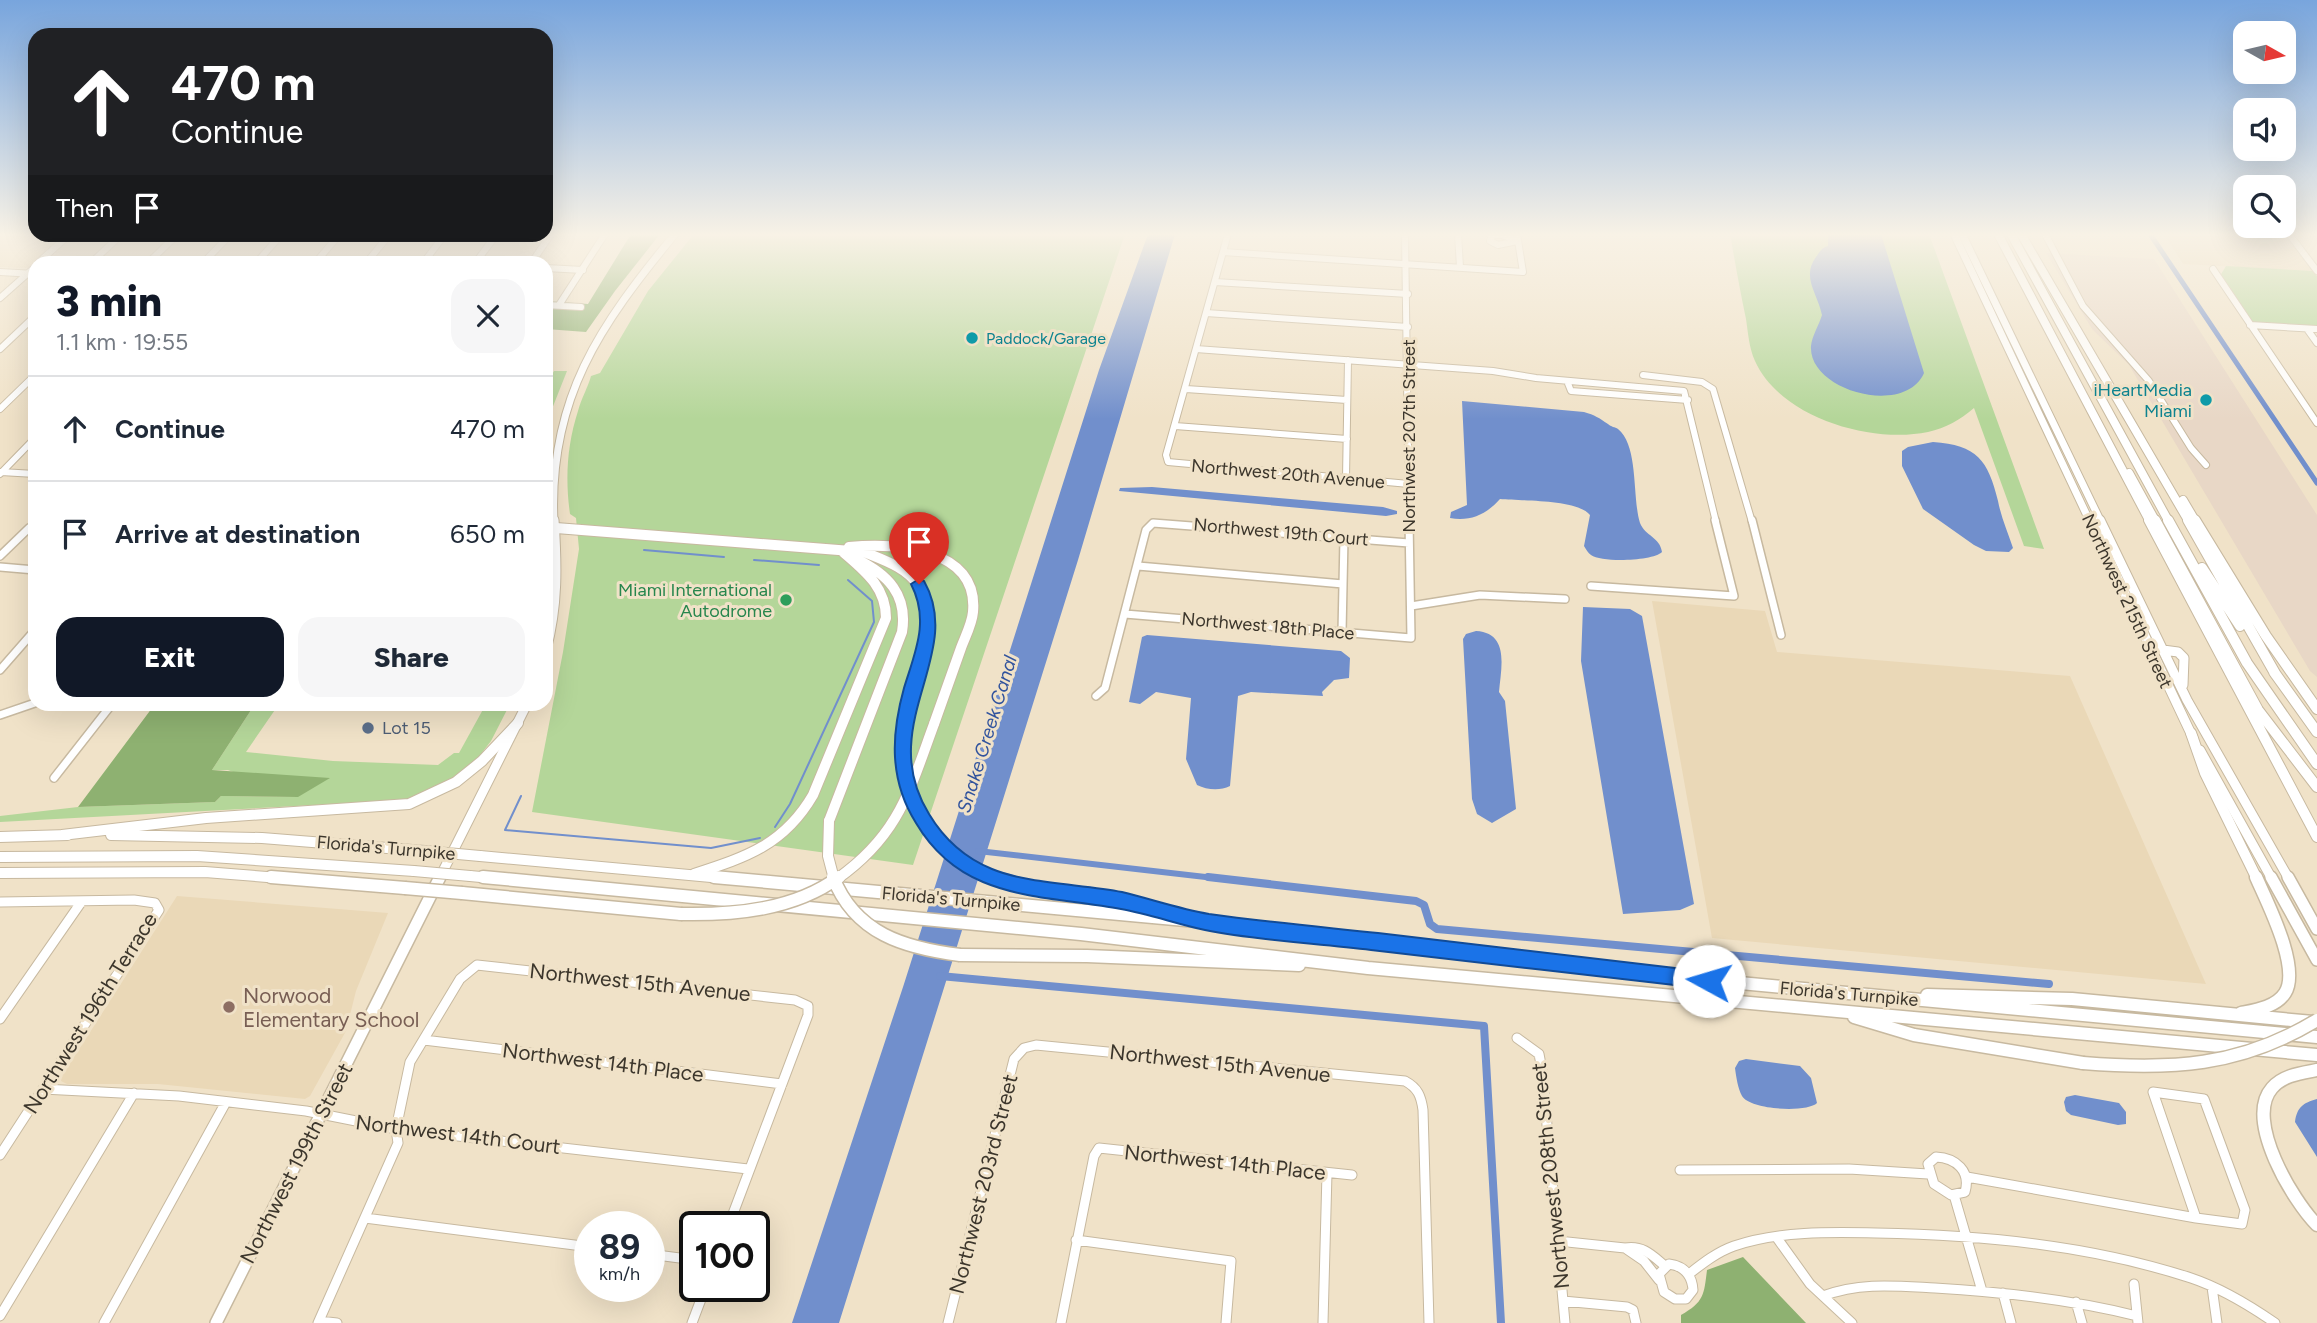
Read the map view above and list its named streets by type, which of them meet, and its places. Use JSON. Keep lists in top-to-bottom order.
{
  "streets": {
    "highway": ["Florida's Turnpike"],
    "main road": ["Northwest 215th Street", "Northwest 199th Street"],
    "street": [
      "Northwest 207th Street",
      "Northwest 20th Avenue",
      "Northwest 19th Court",
      "Northwest 18th Place",
      "Northwest 15th Avenue",
      "Northwest 196th Terrace",
      "Northwest 14th Place",
      "Northwest 14th Court",
      "Northwest 208th Street",
      "Northwest 203rd Street"
    ]
  },
  "crossings": [
    ["Northwest 207th Street", "Northwest 20th Avenue"],
    ["Northwest 207th Street", "Northwest 19th Court"],
    ["Northwest 207th Street", "Northwest 18th Place"],
    ["Northwest 15th Avenue", "Northwest 14th Place"],
    ["Northwest 15th Avenue", "Northwest 203rd Street"],
    ["Northwest 196th Terrace", "Northwest 14th Court"],
    ["Northwest 14th Court", "Northwest 199th Street"]
  ],
  "water": ["Snake Creek Canal"],
  "places": [
    "Paddock/Garage",
    "iHeartMedia Miami",
    "Miami International Autodrome",
    "Lot 15",
    "Norwood Elementary School"
  ],
  "north": "right",
  "page": {
    "turn": ["470 m", "Continue"],
    "then": "Then",
    "heading": ["3 min", "1.1 km · 19:55"],
    "list": [
      {
        "name": "Continue",
        "value": "470 m"
      },
      {
        "name": "Arrive at destination",
        "value": "650 m"
      }
    ],
    "buttons": ["Exit", "Share"],
    "speed": "89 km/h",
    "limit": "100"
  }
}
